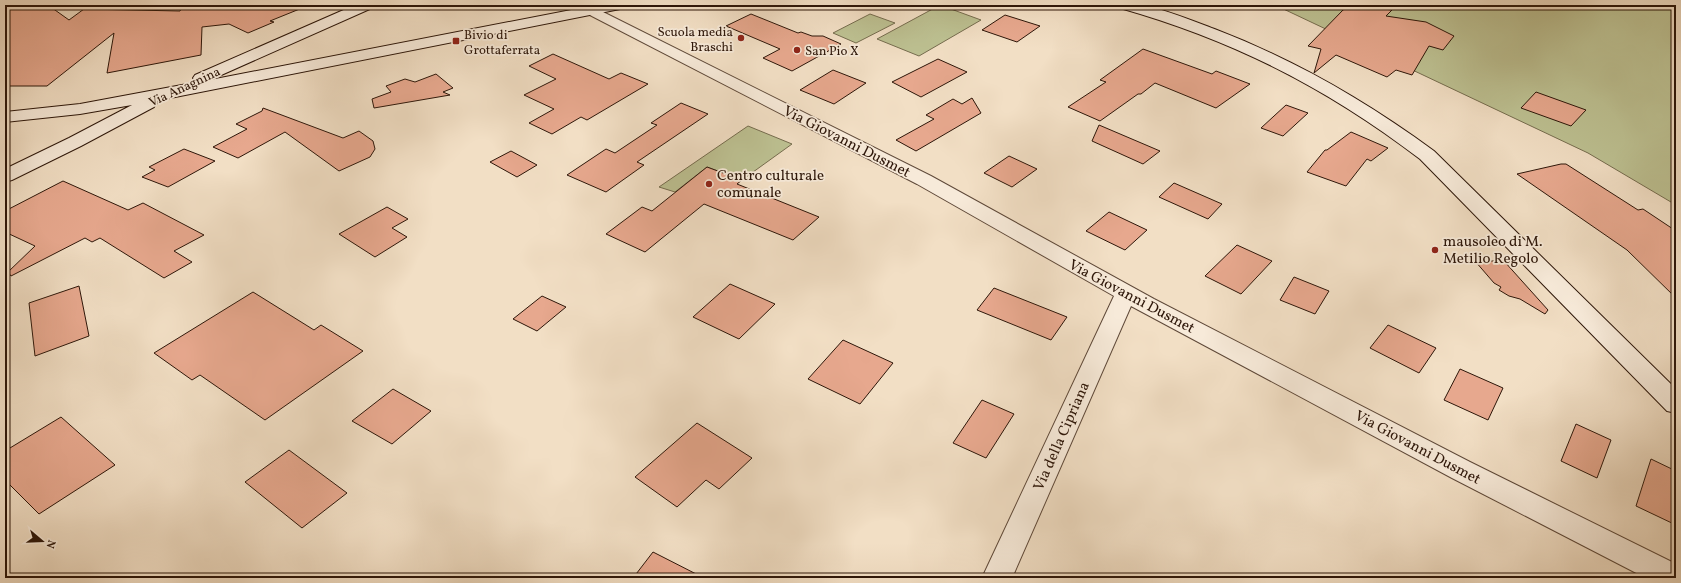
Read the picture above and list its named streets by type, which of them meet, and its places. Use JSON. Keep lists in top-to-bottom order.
{
  "streets": {
    "main road": ["Via Anagnina", "Via Giovanni Dusmet", "Via della Cipriana"]
  },
  "crossings": [
    ["Via Giovanni Dusmet", "Via della Cipriana"]
  ],
  "places": {
    "other": [
      "Scuola media Braschi",
      "San Pio X",
      "Centro culturale comunale",
      "mausoleo di M. Metilio Regolo"
    ],
    "transit": ["Bivio di Grottaferrata"]
  },
  "north": "right"
}
